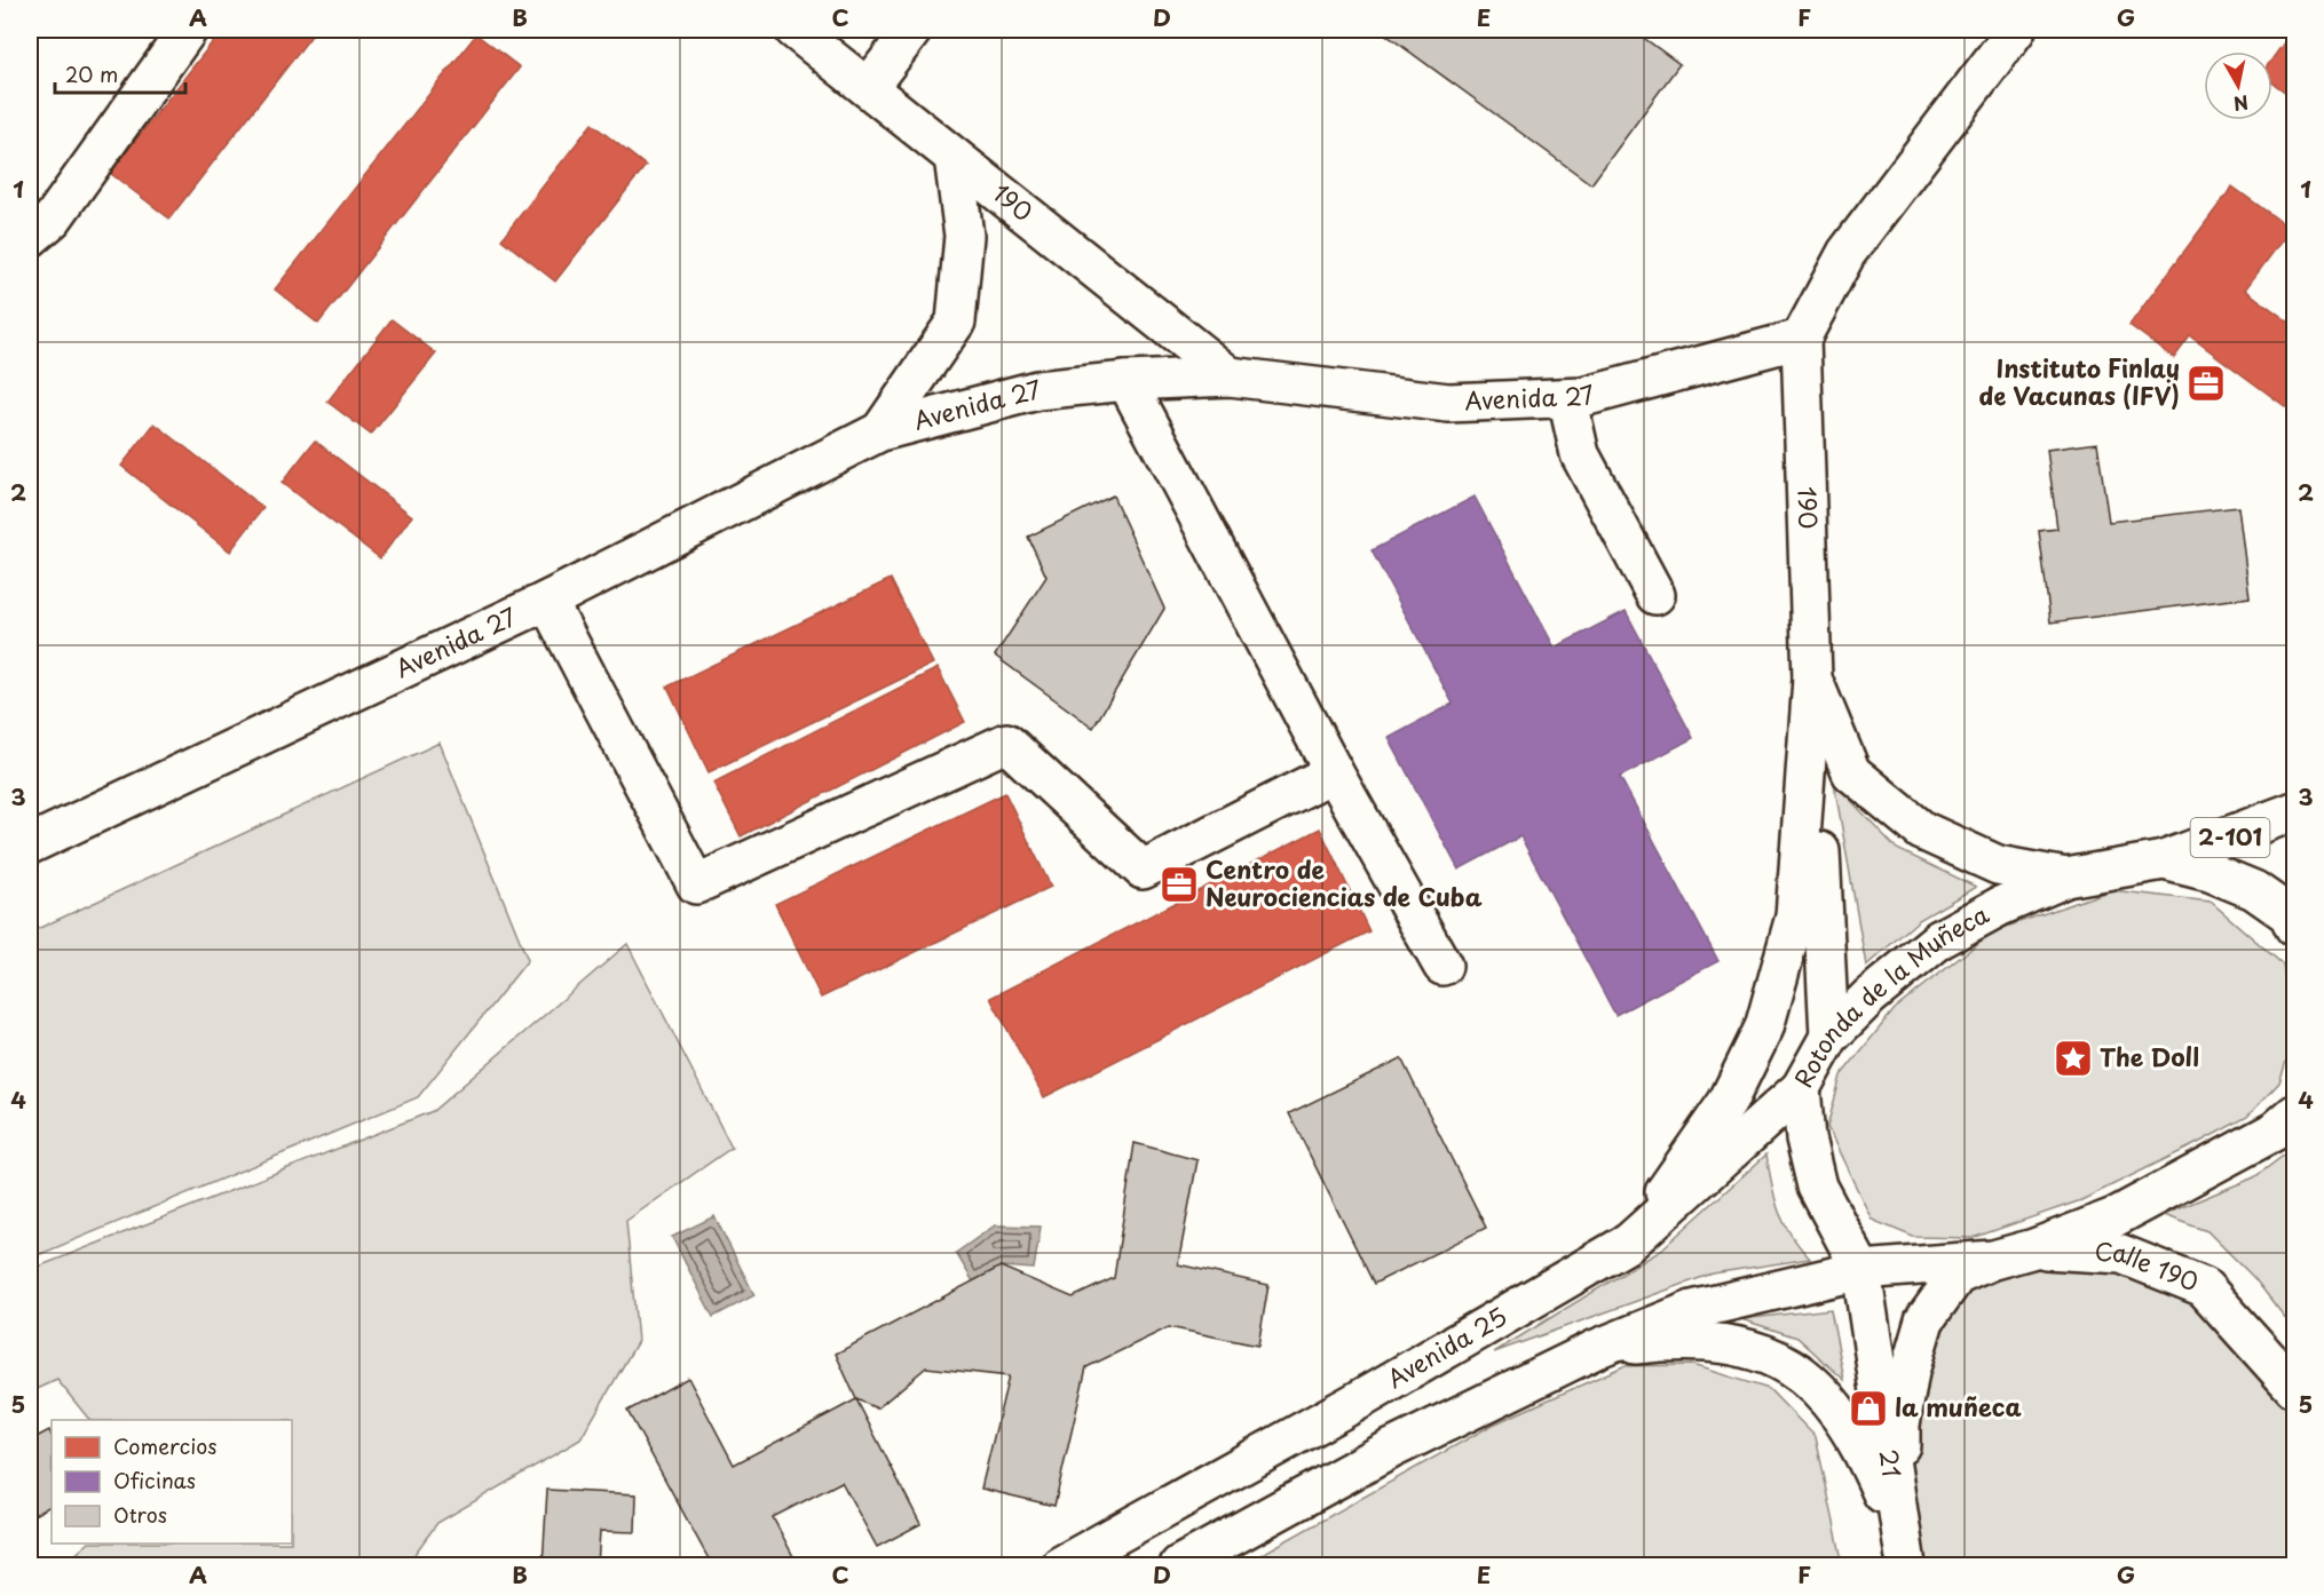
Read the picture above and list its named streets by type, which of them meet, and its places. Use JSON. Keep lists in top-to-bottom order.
{
  "streets": {
    "main road": [
      "190",
      "Avenida 27",
      "2-101",
      "Rotonda de la Muñeca",
      "Calle 190",
      "Avenida 25",
      "21"
    ]
  },
  "crossings": [
    ["190", "Avenida 27"],
    ["2-101", "Rotonda de la Muñeca"],
    ["Rotonda de la Muñeca", "Avenida 25"],
    ["Rotonda de la Muñeca", "21"]
  ],
  "places": {
    "office": ["Instituto Finlay de Vacunas (IFV)", "Centro de Neurociencias de Cuba"],
    "place": ["The Doll"],
    "shop": ["la muñeca"]
  },
  "legend": ["Comercios", "Oficinas", "Otros"],
  "scale_bar": "20 m",
  "north": "bottom",
  "grid": {
    "columns": [
      "A",
      "B",
      "C",
      "D",
      "E",
      "F",
      "G"
    ],
    "rows": [
      "1",
      "2",
      "3",
      "4",
      "5"
    ]
  }
}
